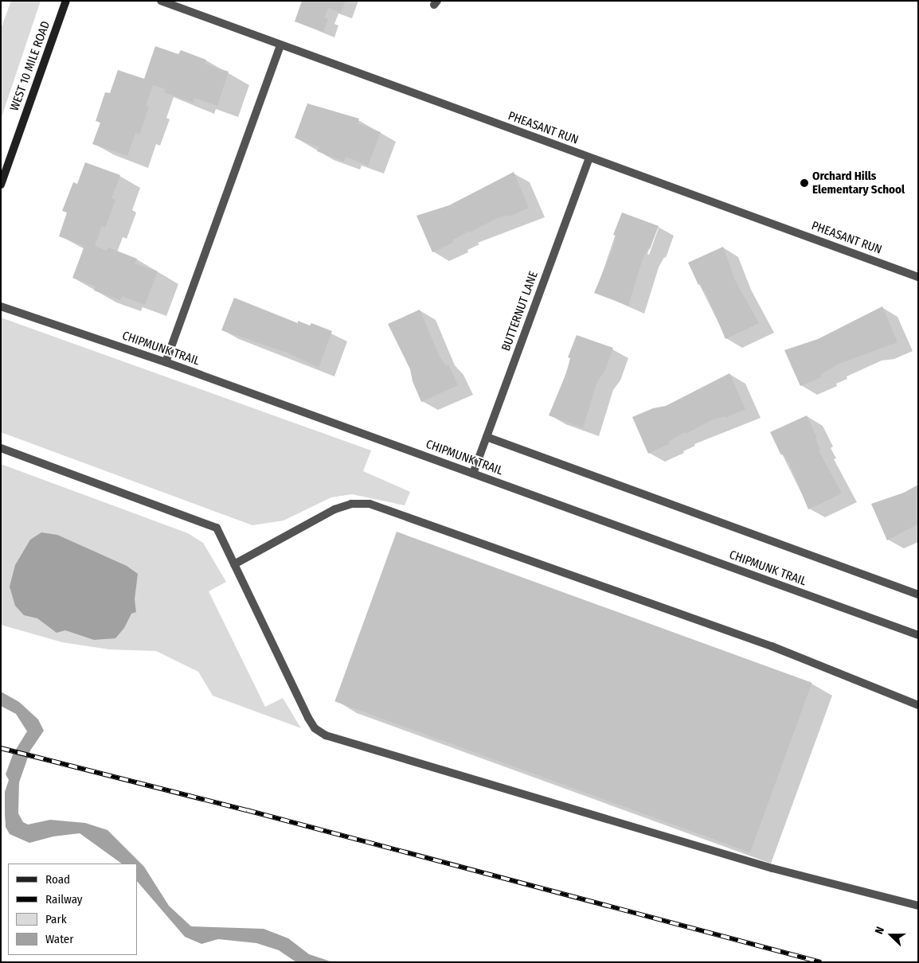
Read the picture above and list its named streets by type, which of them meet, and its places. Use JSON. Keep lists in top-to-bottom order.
{
  "streets": {
    "main road": ["WEST 10 MILE ROAD"],
    "street": ["PHEASANT RUN", "BUTTERNUT LANE", "CHIPMUNK TRAIL"]
  },
  "crossings": [
    ["PHEASANT RUN", "BUTTERNUT LANE"],
    ["BUTTERNUT LANE", "CHIPMUNK TRAIL"]
  ],
  "places": ["Orchard Hills Elementary School"],
  "legend": [
    "Road",
    "Railway",
    "Park",
    "Water"
  ],
  "north": "left"
}
